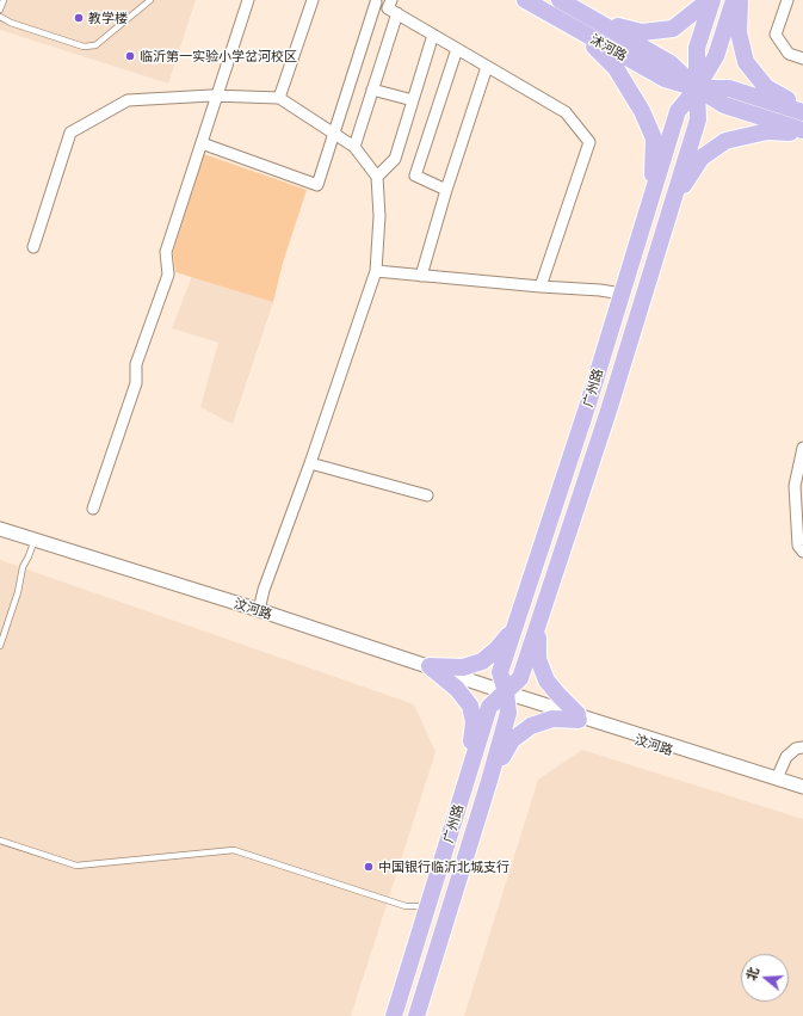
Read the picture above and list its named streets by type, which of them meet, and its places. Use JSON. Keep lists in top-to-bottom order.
{
  "streets": {
    "main road": ["沭河路", "广州路"],
    "street": ["汶河路"]
  },
  "crossings": [
    ["沭河路", "广州路"],
    ["广州路", "汶河路"]
  ],
  "places": ["教学楼", "临沂第一实验小学岔河校区", "中国银行临沂北城支行"],
  "north": "left"
}
